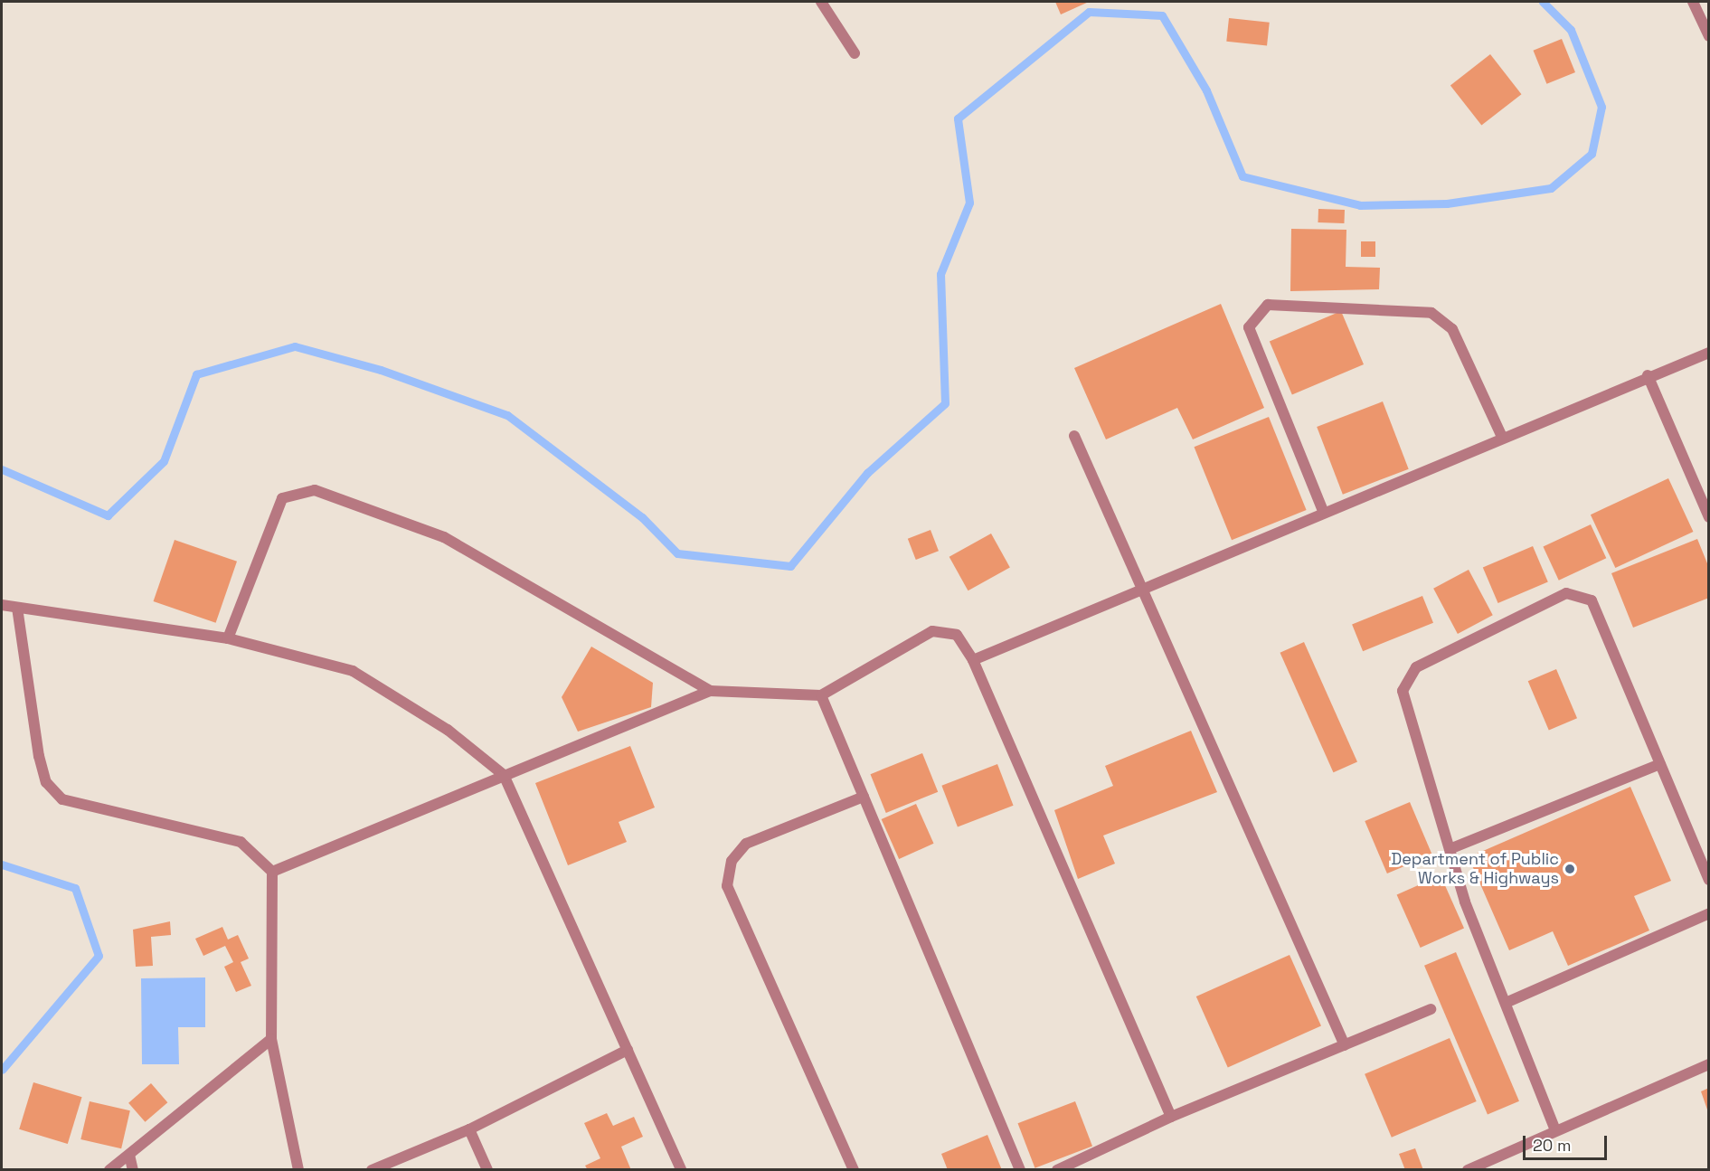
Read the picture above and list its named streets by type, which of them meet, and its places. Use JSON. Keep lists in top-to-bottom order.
{
  "places": ["Department of Public Works & Highways"],
  "scale_bar": "20 m"
}
